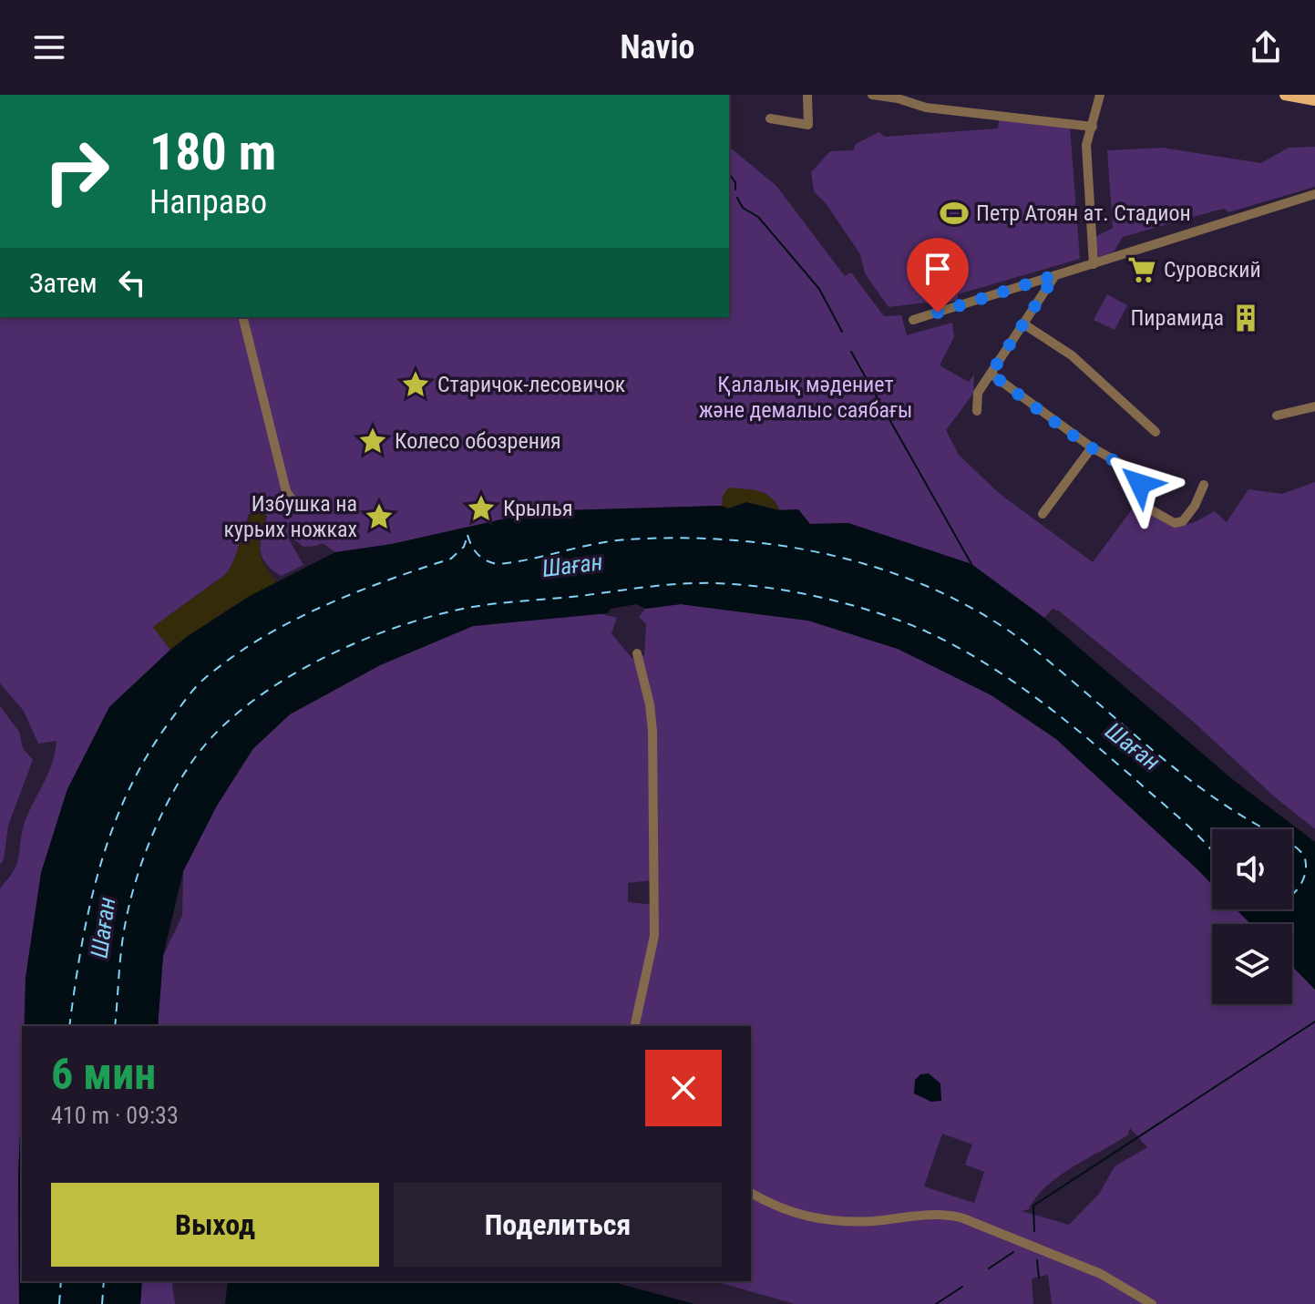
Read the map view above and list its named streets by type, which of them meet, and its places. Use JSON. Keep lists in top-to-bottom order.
{
  "water": ["Шаған"],
  "parks": ["Қалалық мәдениет және демалыс саябағы"],
  "places": {
    "sports": ["Петр Атоян ат. Стадион"],
    "supermarket": ["Суровский"],
    "building": ["Пирамида"],
    "place": [
      "Старичок-лесовичок",
      "Колесо обозрения",
      "Крылья",
      "Избушка на курьих ножках"
    ]
  },
  "page": {
    "header": "Navio",
    "turn": ["180 m", "Направо"],
    "then": "Затем",
    "heading": ["6 мин", "410 m · 09:33"],
    "buttons": ["Выход", "Поделиться"]
  }
}
